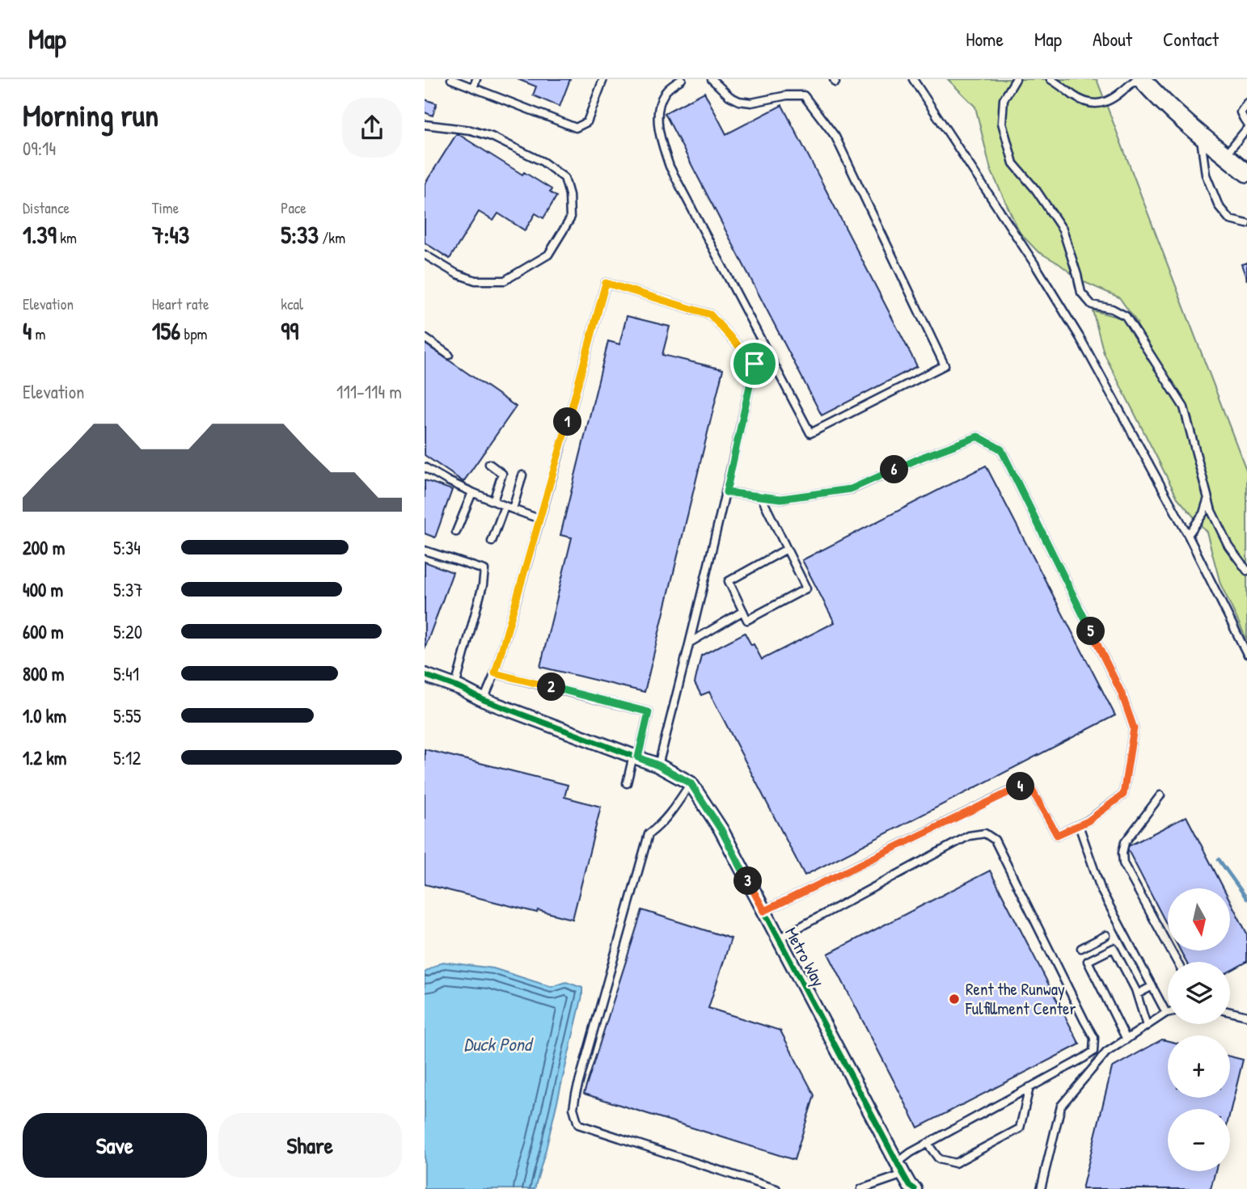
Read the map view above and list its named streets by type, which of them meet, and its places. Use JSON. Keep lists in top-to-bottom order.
{
  "streets": {
    "street": ["Metro Way"]
  },
  "water": ["Duck Pond"],
  "places": ["Rent the Runway Fulfillment Center"],
  "north": "bottom",
  "page": {
    "header": "Map",
    "nav": [
      "Home",
      "Map",
      "About",
      "Contact"
    ],
    "heading": ["Morning run", "09:14"],
    "stats": [
      ["Distance", "1.39 km"],
      ["Time", "7:43"],
      ["Pace", "5:33 /km"],
      ["Elevation", "4 m"],
      ["Heart rate", "156 bpm"],
      ["kcal", "99"]
    ],
    "chart": ["Elevation", "111–114 m"],
    "pins": [
      "1",
      "6",
      "5",
      "2",
      "4",
      "3"
    ],
    "list": [
      {
        "name": "200 m",
        "note": "5:34"
      },
      {
        "name": "400 m",
        "note": "5:37"
      },
      {
        "name": "600 m",
        "note": "5:20"
      },
      {
        "name": "800 m",
        "note": "5:41"
      },
      {
        "name": "1.0 km",
        "note": "5:55"
      },
      {
        "name": "1.2 km",
        "note": "5:12"
      }
    ],
    "map_buttons": ["+", "−"],
    "buttons": ["Save", "Share"]
  }
}
